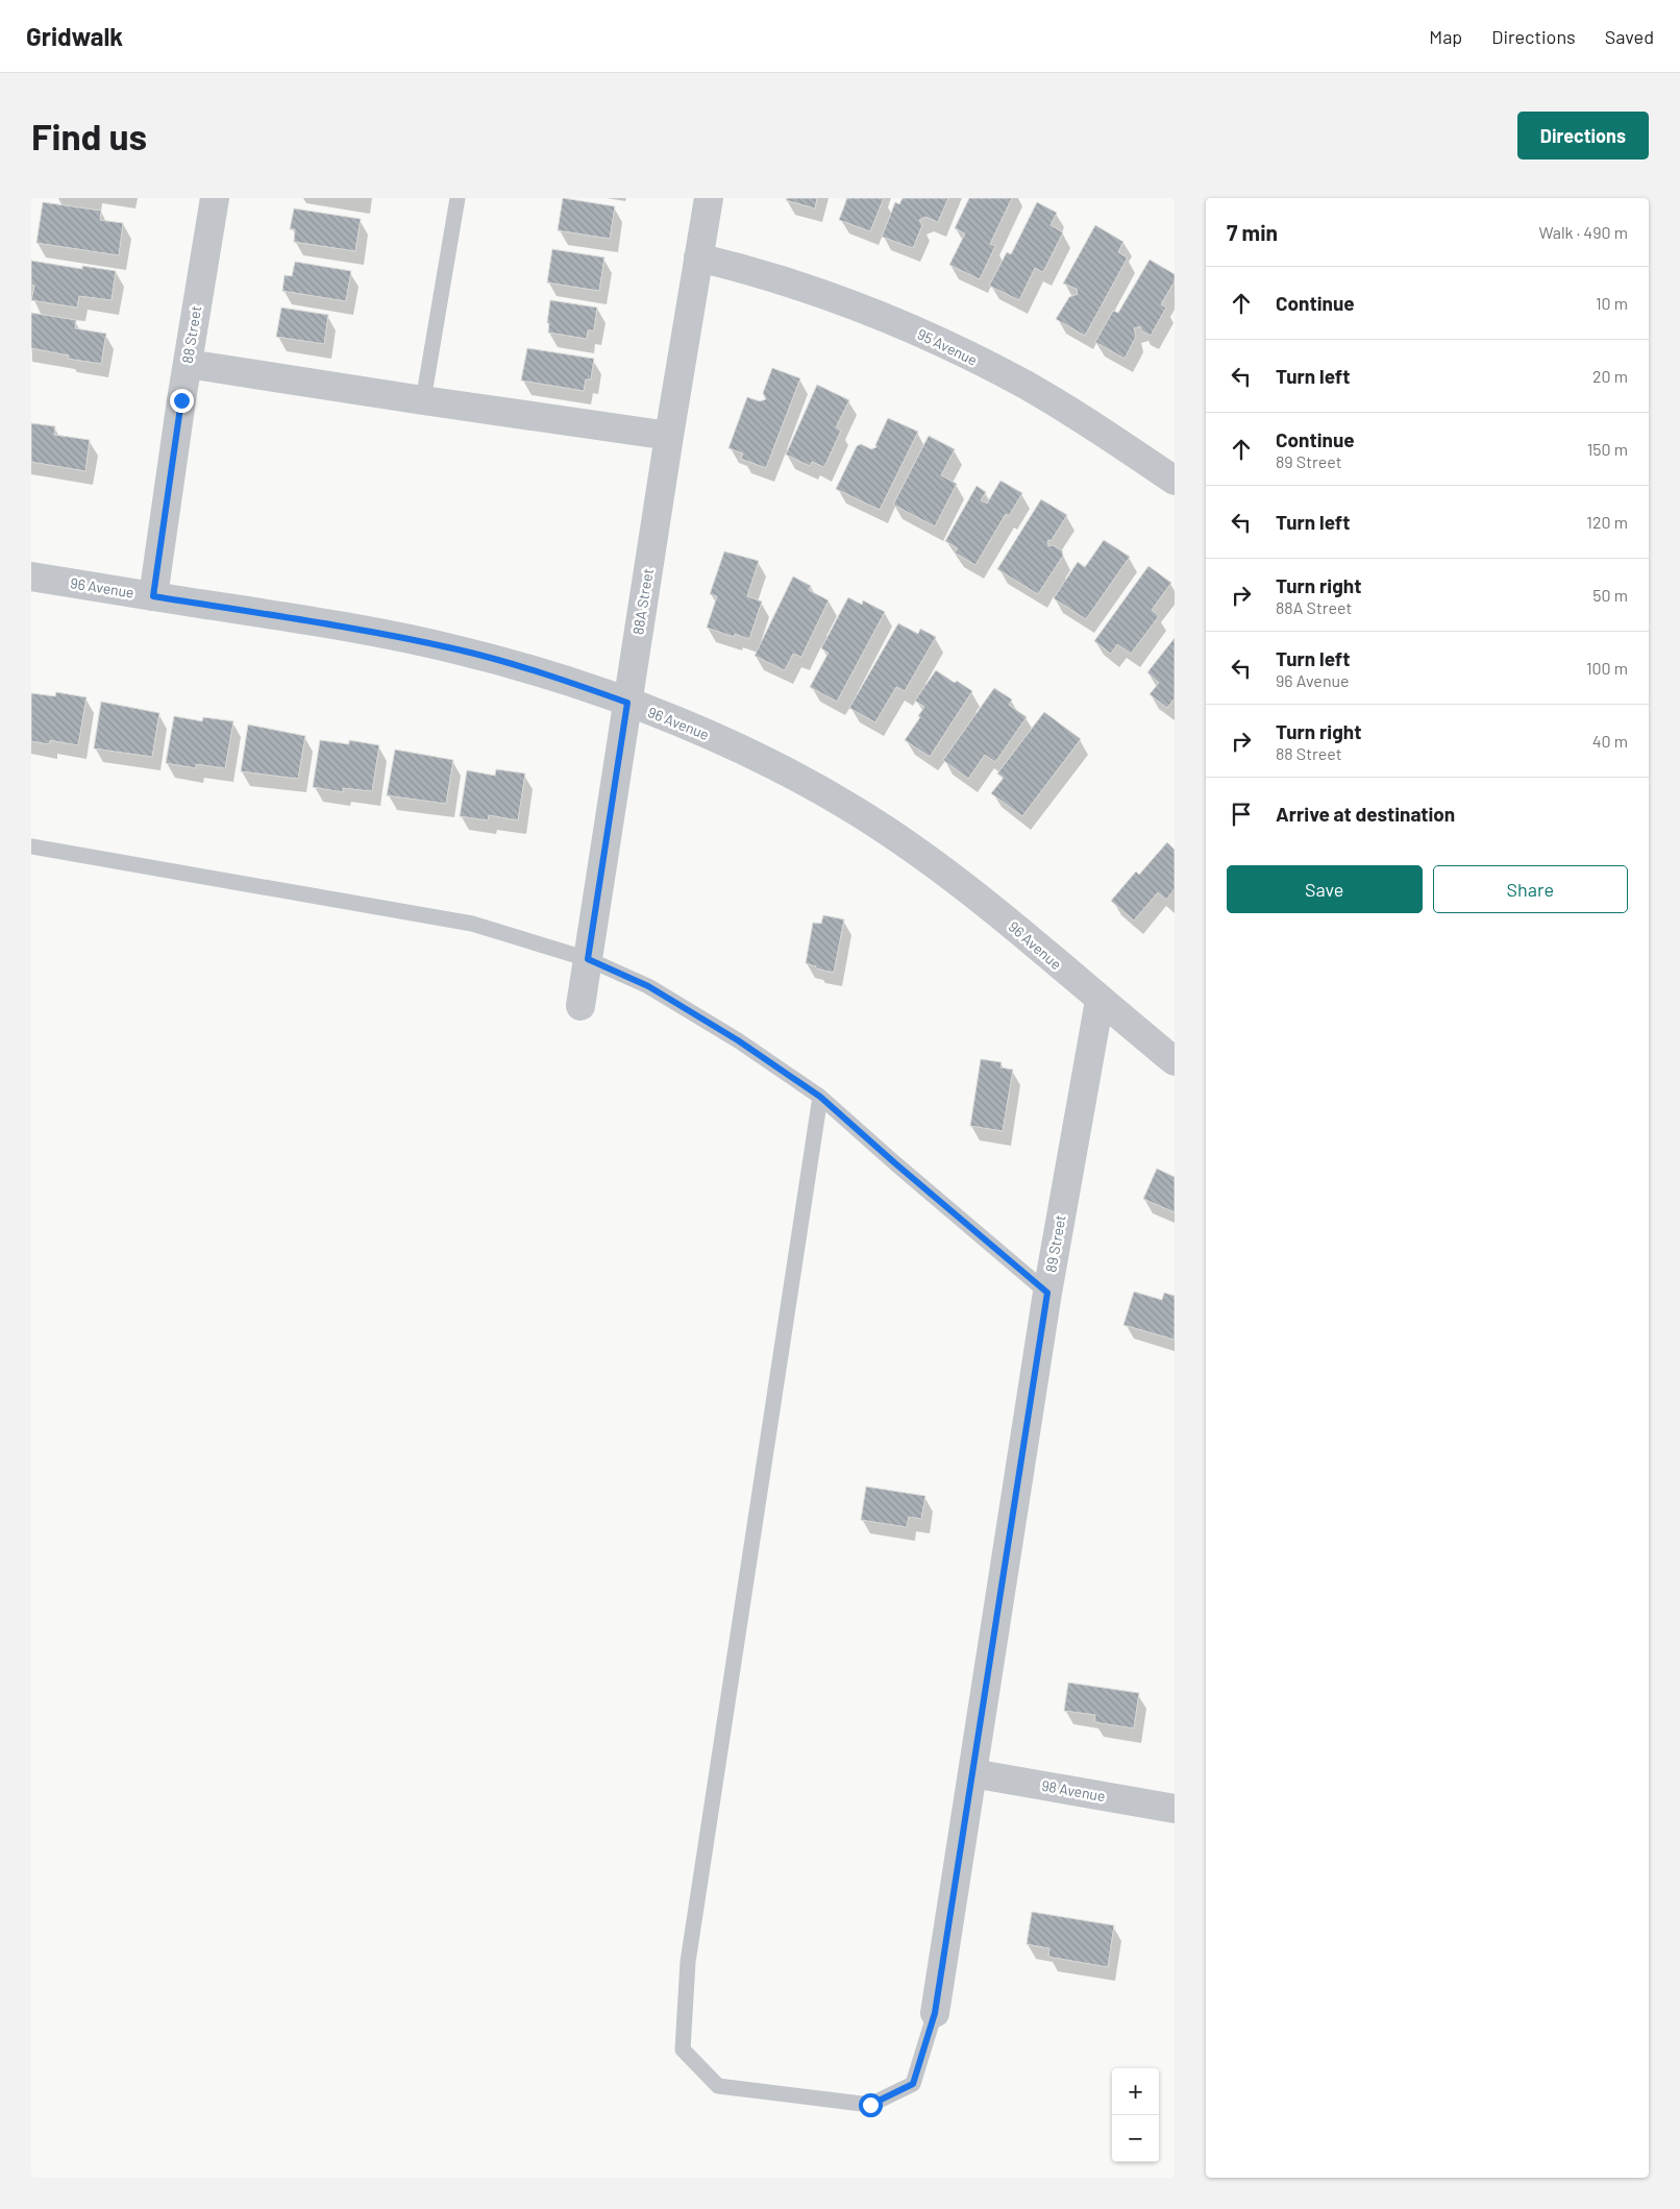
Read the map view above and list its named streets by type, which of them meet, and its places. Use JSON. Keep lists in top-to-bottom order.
{
  "streets": {
    "street": [
      "88 Street",
      "95 Avenue",
      "96 Avenue",
      "88A Street",
      "89 Street",
      "98 Avenue"
    ]
  },
  "crossings": [
    ["88 Street", "96 Avenue"],
    ["95 Avenue", "88A Street"],
    ["96 Avenue", "88A Street"],
    ["96 Avenue", "89 Street"],
    ["89 Street", "98 Avenue"]
  ],
  "page": {
    "header": "Gridwalk",
    "nav": ["Map", "Directions", "Saved"],
    "buttons": [
      "Directions",
      ["Save", "Share"]
    ],
    "title": "Find us",
    "heading": ["7 min", "Walk · 490 m"],
    "list": [
      ["Continue", "10 m"],
      ["Turn left", "20 m"],
      ["Continue", "89 Street", "150 m"],
      ["Turn left", "120 m"],
      ["Turn right", "88A Street", "50 m"],
      ["Turn left", "96 Avenue", "100 m"],
      ["Turn right", "88 Street", "40 m"],
      "Arrive at destination"
    ],
    "map_buttons": ["+", "−"]
  }
}
